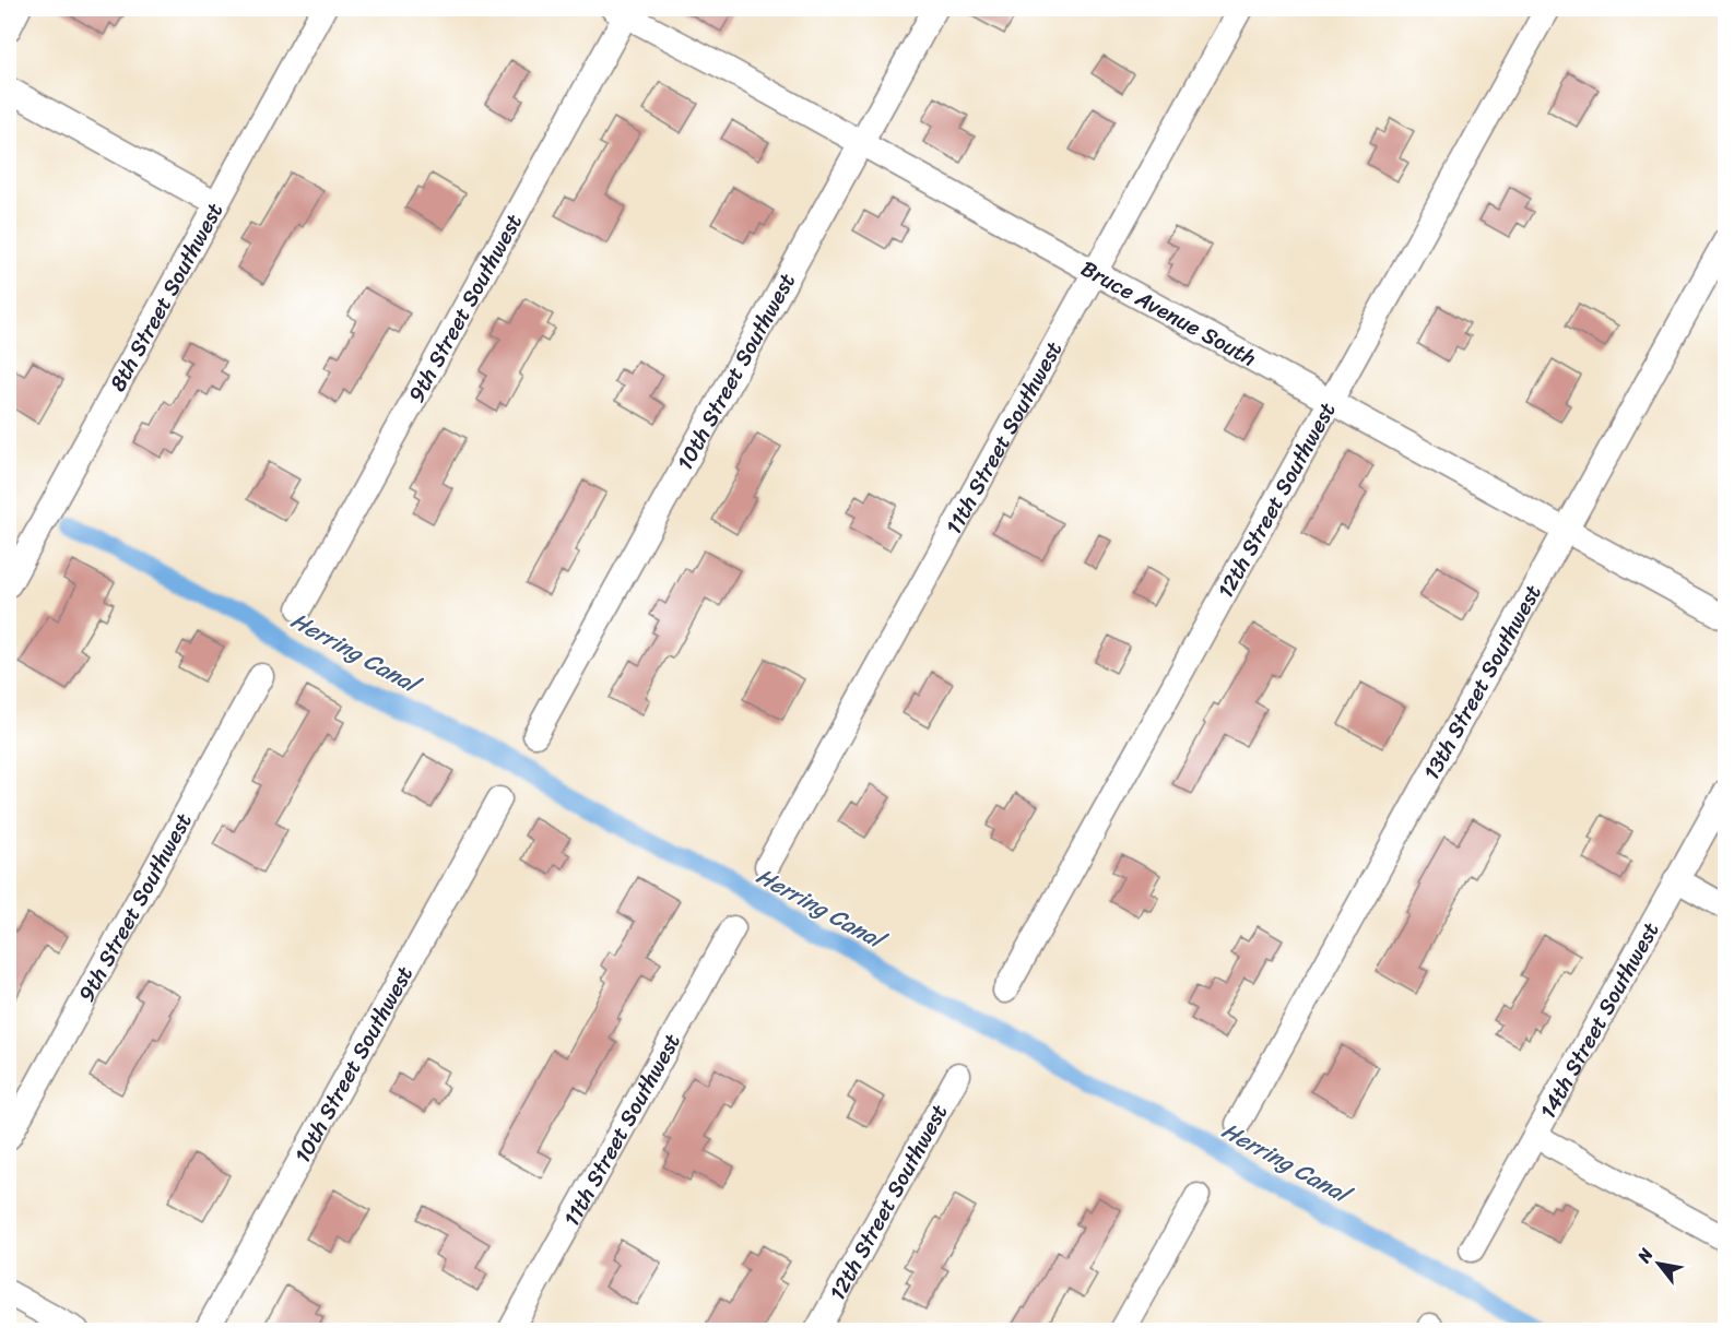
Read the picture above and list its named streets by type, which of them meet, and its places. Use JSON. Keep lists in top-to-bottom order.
{
  "streets": {
    "street": [
      "8th Street Southwest",
      "9th Street Southwest",
      "Bruce Avenue South",
      "10th Street Southwest",
      "11th Street Southwest",
      "12th Street Southwest",
      "13th Street Southwest",
      "14th Street Southwest"
    ]
  },
  "crossings": [
    ["9th Street Southwest", "Bruce Avenue South"],
    ["Bruce Avenue South", "10th Street Southwest"],
    ["Bruce Avenue South", "11th Street Southwest"],
    ["Bruce Avenue South", "12th Street Southwest"],
    ["Bruce Avenue South", "13th Street Southwest"]
  ],
  "water": ["Herring Canal"],
  "north": "top left"
}
